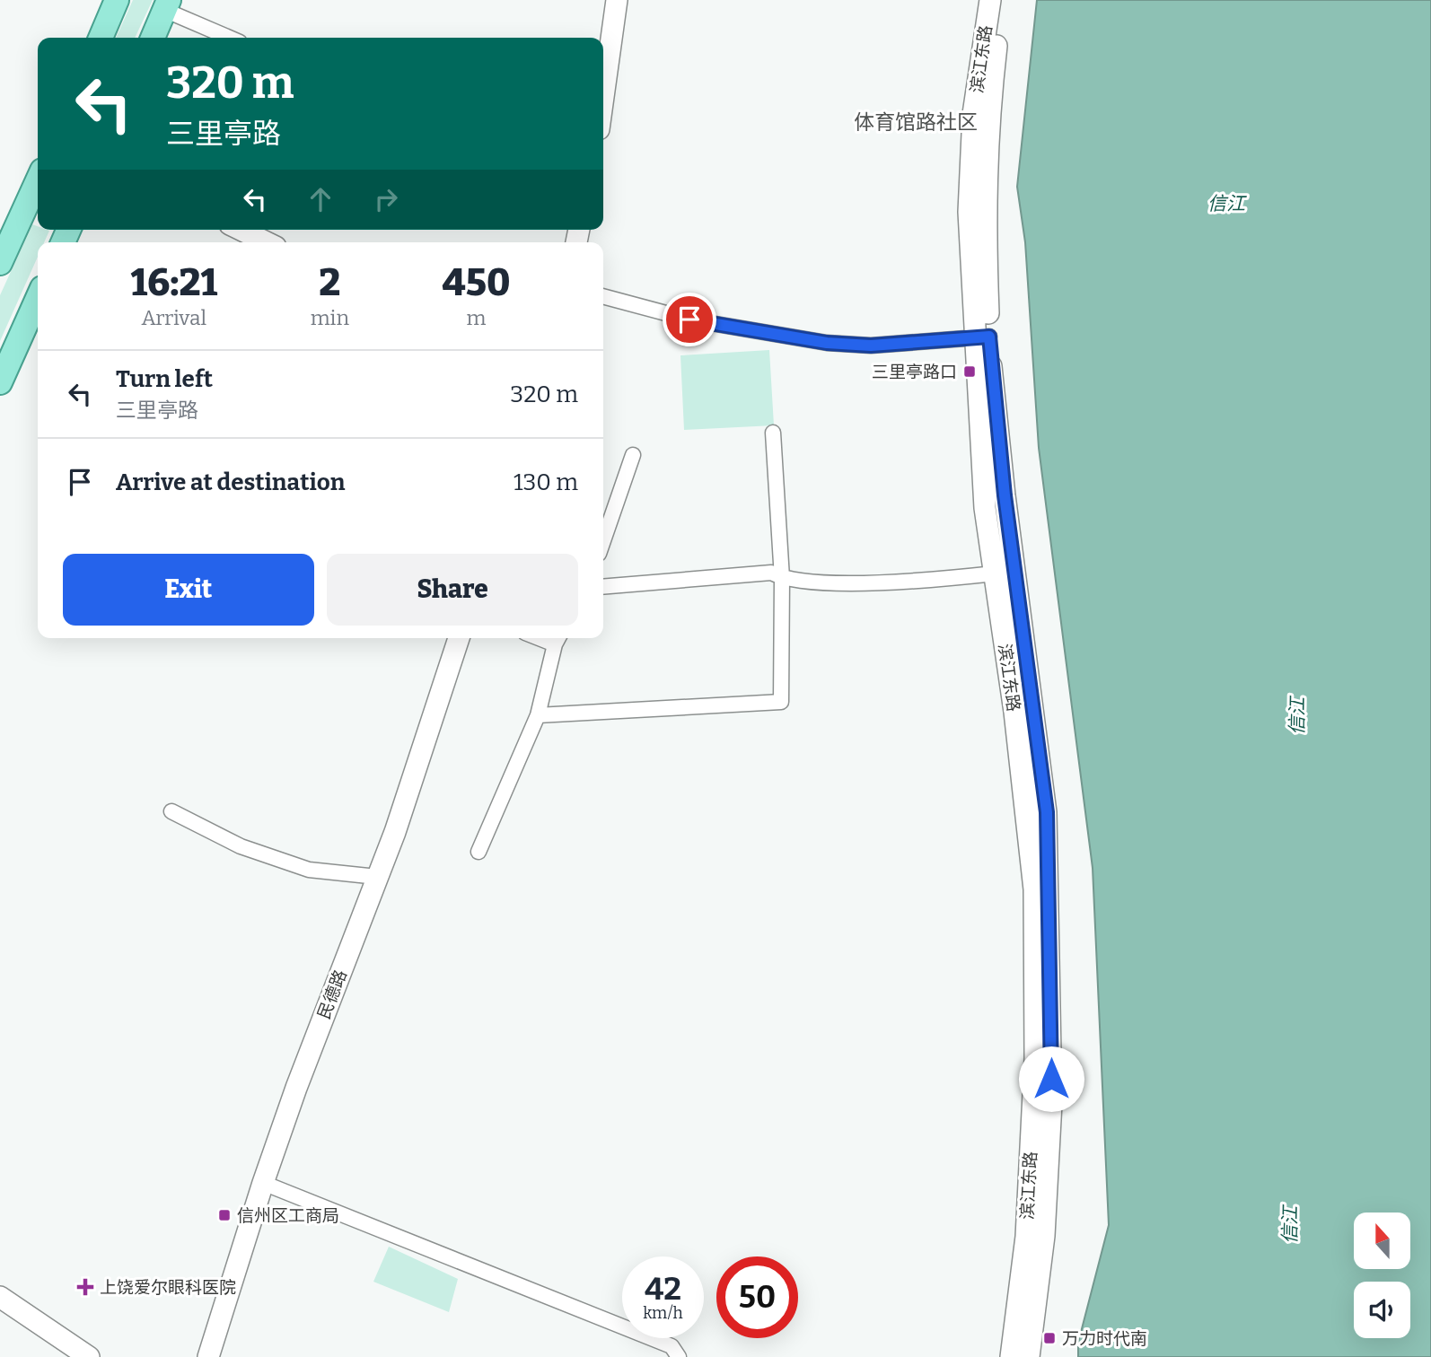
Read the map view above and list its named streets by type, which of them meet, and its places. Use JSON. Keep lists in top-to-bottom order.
{
  "streets": {
    "main road": ["滨江东路", "民德路"]
  },
  "districts": ["体育馆路社区"],
  "water": ["信江"],
  "places": {
    "transit": ["三里亭路口", "信州区工商局", "万力时代南"],
    "health": ["上饶爱尔眼科医院"]
  },
  "north": "top",
  "page": {
    "turn": ["320 m", "三里亭路"],
    "eta": [
      "16:21",
      "Arrival",
      "2",
      "min",
      "450",
      "m"
    ],
    "list": [
      {
        "name": "Turn left",
        "note": "三里亭路",
        "value": "320 m"
      },
      {
        "name": "Arrive at destination",
        "value": "130 m"
      }
    ],
    "buttons": ["Exit", "Share"],
    "speed": "42 km/h",
    "limit": "50"
  }
}
